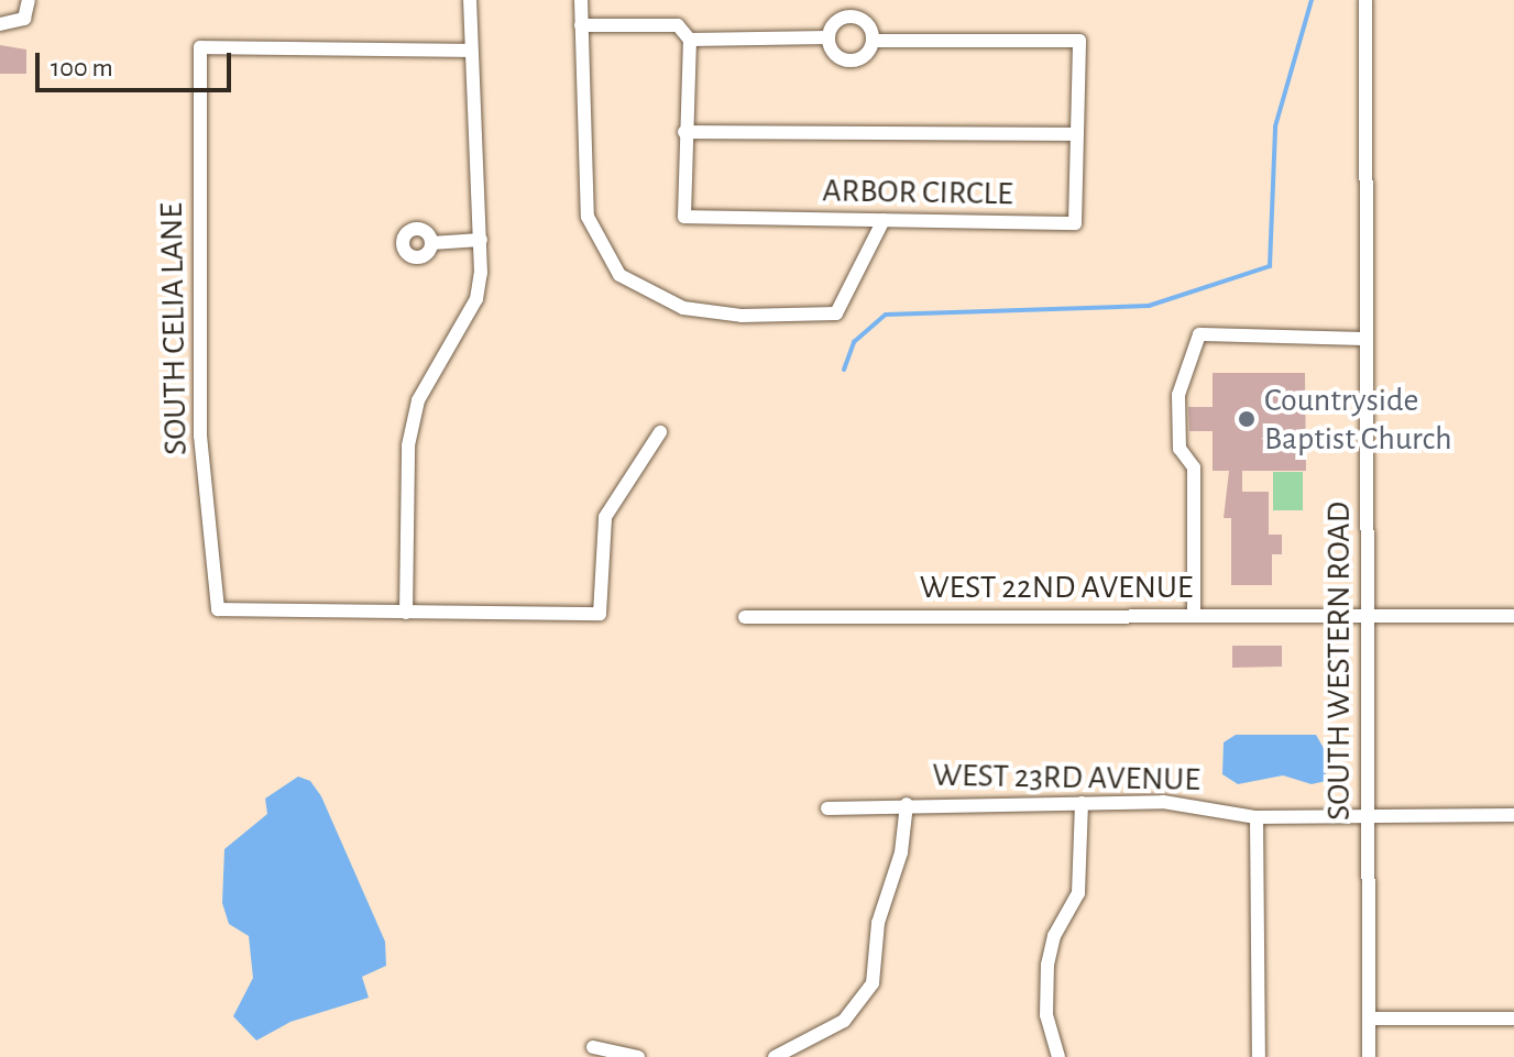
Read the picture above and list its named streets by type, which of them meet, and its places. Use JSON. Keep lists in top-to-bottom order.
{
  "streets": {
    "street": [
      "ARBOR CIRCLE",
      "SOUTH CELIA LANE",
      "WEST 22ND AVENUE",
      "SOUTH WESTERN ROAD",
      "WEST 23RD AVENUE"
    ]
  },
  "crossings": [
    ["WEST 22ND AVENUE", "SOUTH WESTERN ROAD"],
    ["SOUTH WESTERN ROAD", "WEST 23RD AVENUE"]
  ],
  "places": ["Countryside Baptist Church"],
  "scale_bar": "100 m"
}
